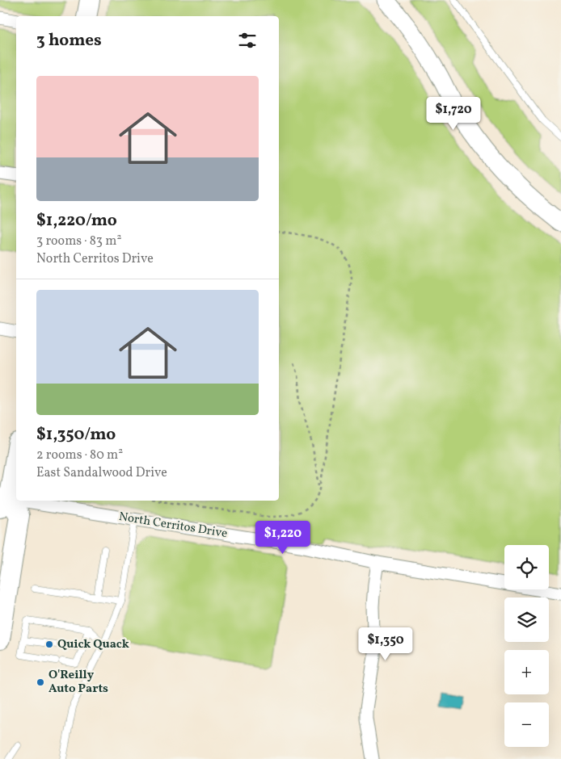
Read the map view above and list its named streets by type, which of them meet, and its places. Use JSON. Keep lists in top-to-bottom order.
{
  "streets": {
    "street": ["North Cerritos Drive"]
  },
  "places": ["Quick Quack", "O'Reilly Auto Parts"],
  "page": {
    "heading": "3 homes",
    "list": [
      {
        "name": "$1,220/mo",
        "note": "3 rooms · 83 m² · North Cerritos Drive"
      },
      {
        "name": "$1,350/mo",
        "note": "2 rooms · 80 m² · East Sandalwood Drive"
      }
    ],
    "price": ["$1,720", "$1,220", "$1,350"],
    "map_buttons": ["+", "−"]
  }
}
